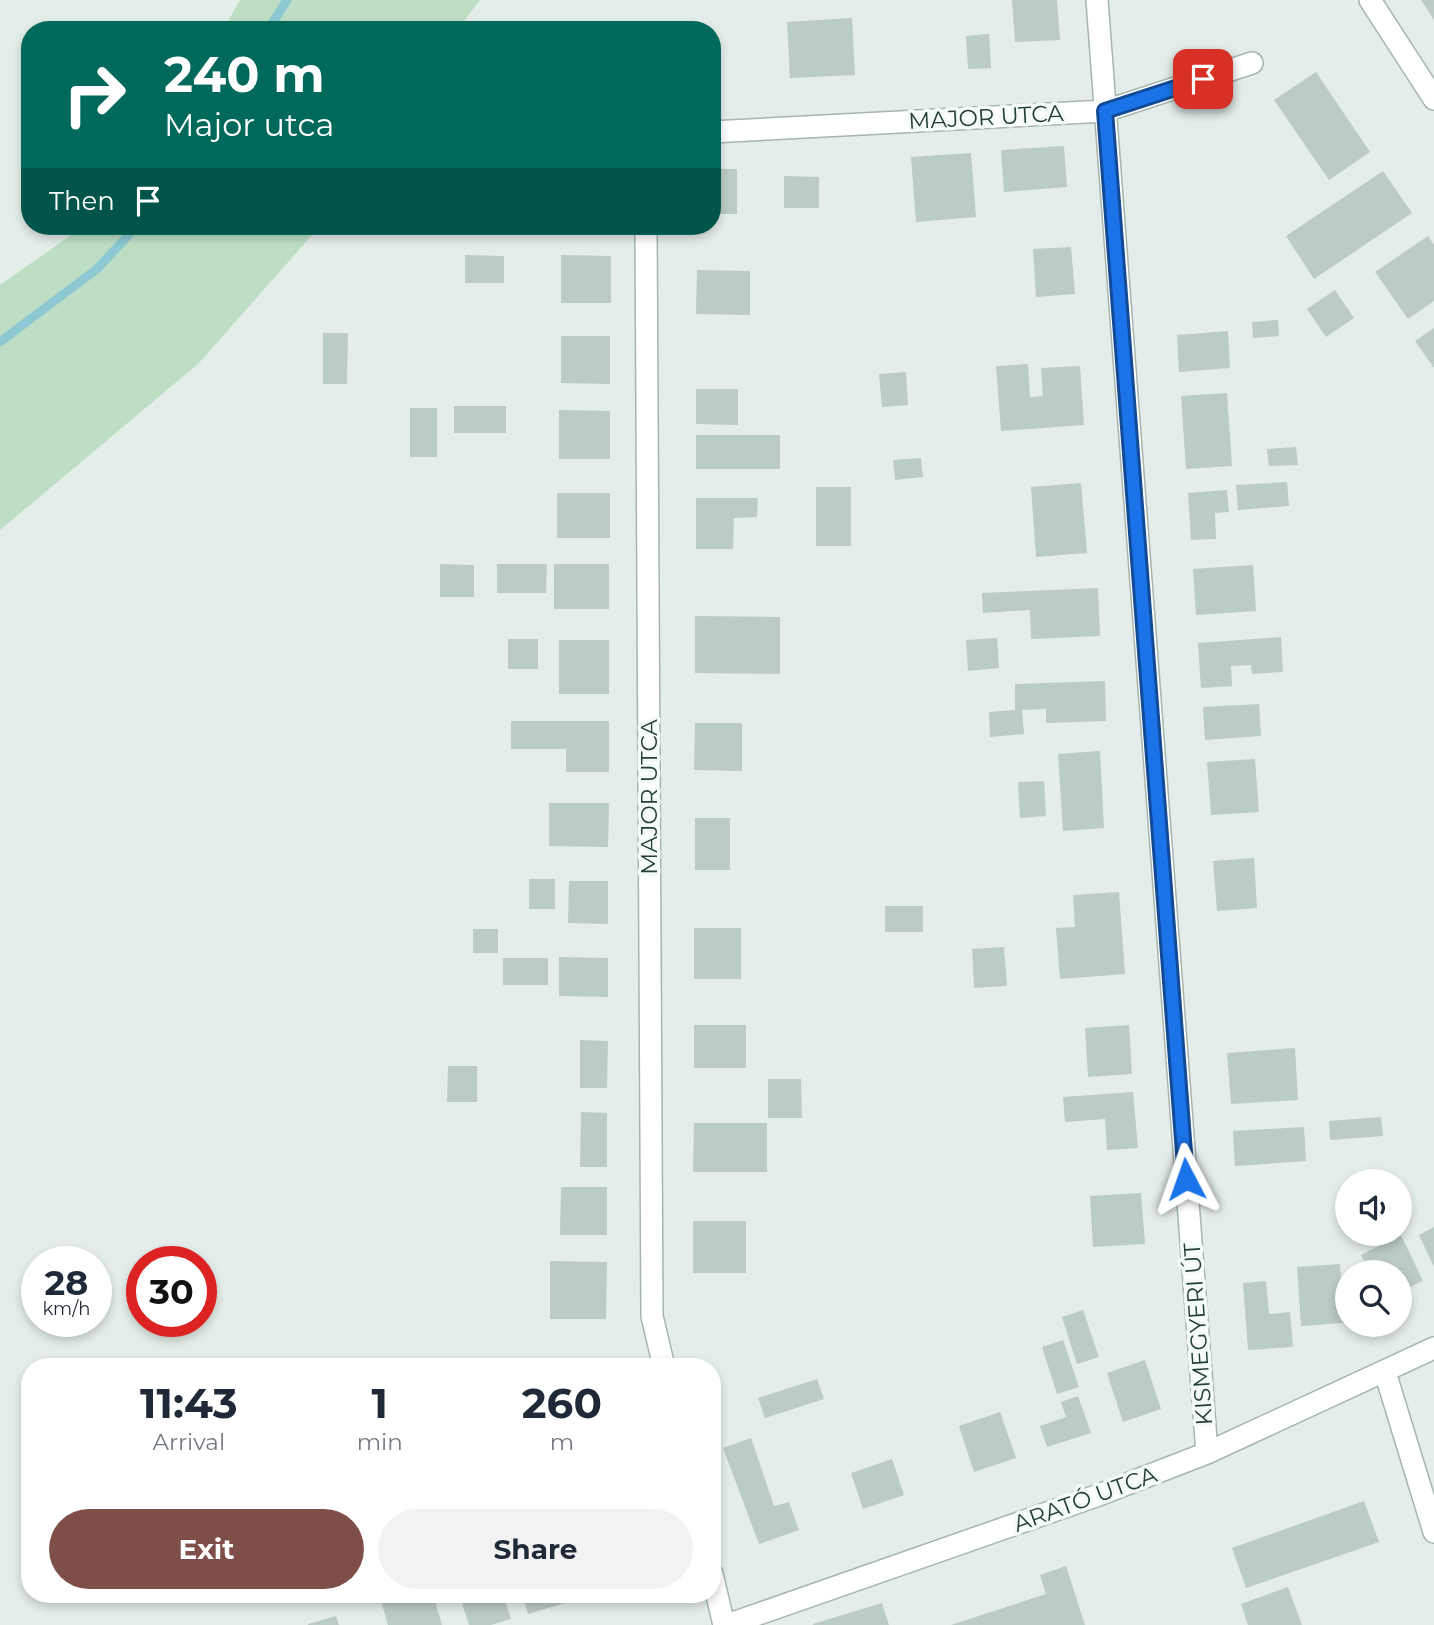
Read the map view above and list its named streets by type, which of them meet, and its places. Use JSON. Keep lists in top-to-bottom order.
{
  "streets": {
    "street": ["MAJOR UTCA", "KISMEGYERI ÚT", "ARATÓ UTCA"]
  },
  "crossings": [
    ["MAJOR UTCA", "KISMEGYERI ÚT"],
    ["KISMEGYERI ÚT", "ARATÓ UTCA"]
  ],
  "page": {
    "turn": ["240 m", "Major utca"],
    "then": "Then",
    "speed": "28 km/h",
    "limit": "30",
    "eta": [
      "11:43",
      "Arrival",
      "1",
      "min",
      "260",
      "m"
    ],
    "buttons": ["Exit", "Share"]
  }
}
